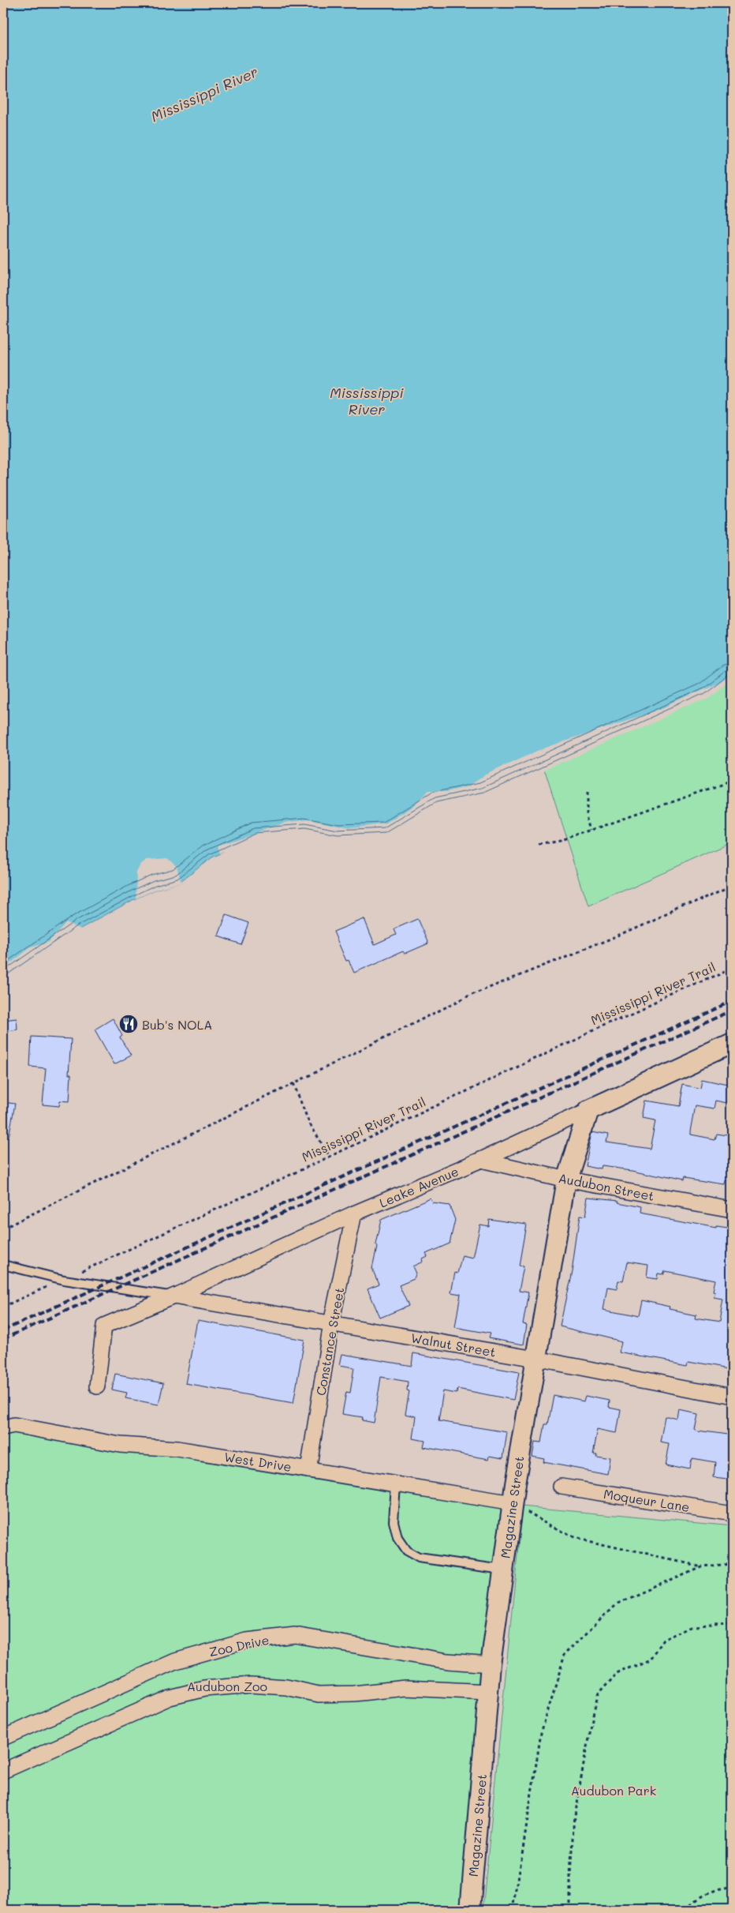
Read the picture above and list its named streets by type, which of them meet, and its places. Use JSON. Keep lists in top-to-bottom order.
{
  "streets": {
    "street": [
      "Leake Avenue",
      "Audubon Street",
      "Constance Street",
      "Walnut Street",
      "West Drive",
      "Moqueur Lane",
      "Magazine Street",
      "Zoo Drive"
    ],
    "path": ["Mississippi River Trail"]
  },
  "crossings": [
    ["Leake Avenue", "Audubon Street"],
    ["Leake Avenue", "Constance Street"],
    ["Leake Avenue", "Walnut Street"],
    ["Leake Avenue", "Magazine Street"],
    ["Audubon Street", "Magazine Street"],
    ["Constance Street", "Walnut Street"],
    ["Constance Street", "West Drive"],
    ["Walnut Street", "Magazine Street"],
    ["West Drive", "Magazine Street"],
    ["Magazine Street", "Zoo Drive"]
  ],
  "water": ["Mississippi River"],
  "parks": ["Audubon Zoo", "Audubon Park"],
  "places": {
    "restaurant": ["Bub's NOLA"]
  }
}
